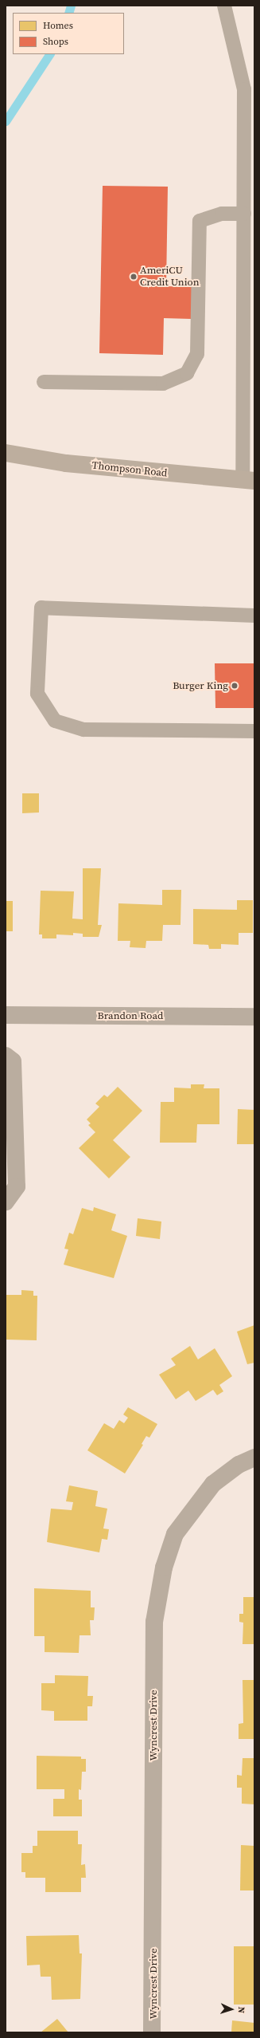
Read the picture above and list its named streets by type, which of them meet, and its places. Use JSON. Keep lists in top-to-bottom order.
{
  "streets": {
    "main road": ["Thompson Road"],
    "street": ["Brandon Road", "Wyncrest Drive"]
  },
  "places": ["AmeriCU Credit Union", "Burger King"],
  "legend": ["Homes", "Shops"],
  "north": "right"
}
